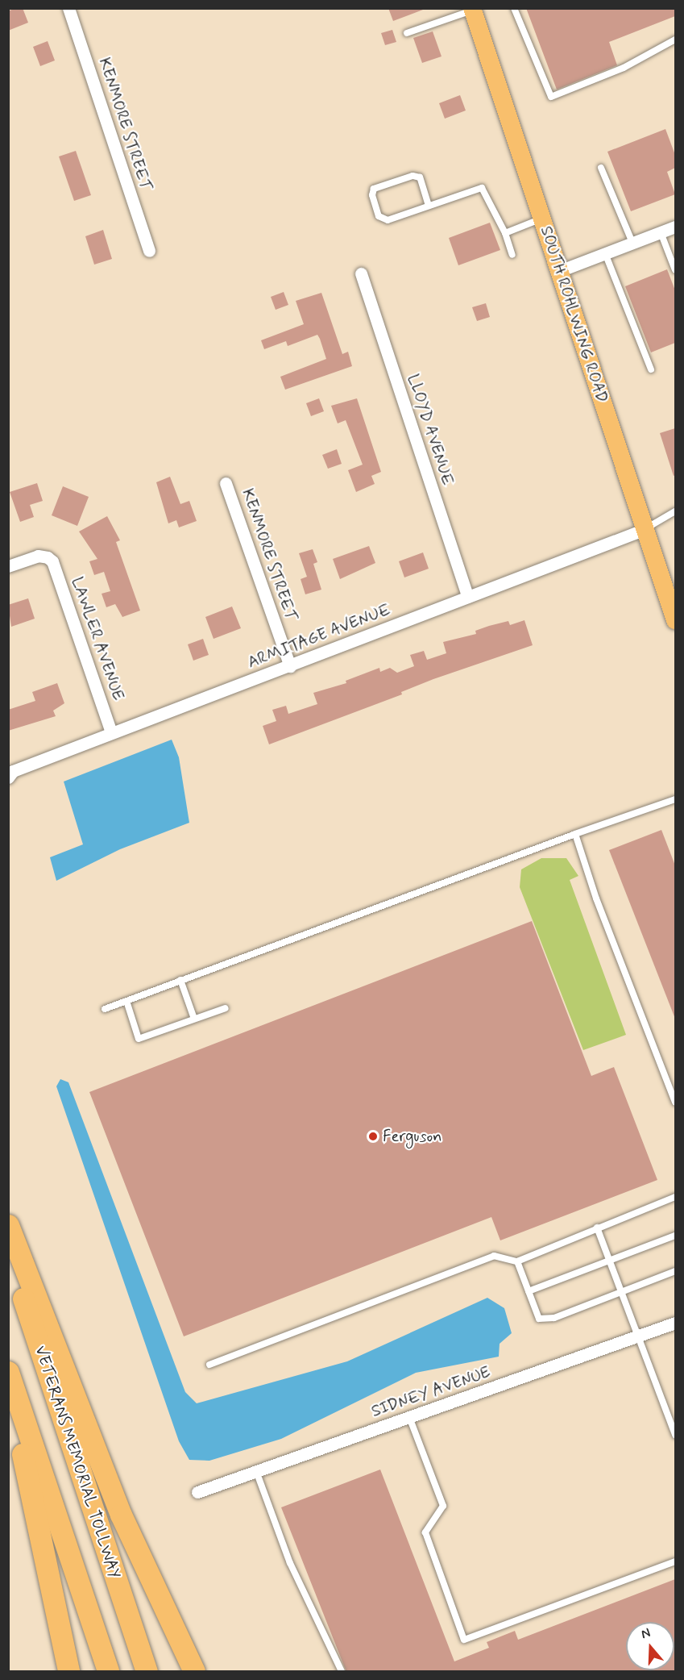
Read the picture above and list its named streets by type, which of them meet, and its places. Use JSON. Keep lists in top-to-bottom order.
{
  "streets": {
    "highway": ["VETERANS MEMORIAL TOLLWAY"],
    "main road": ["SOUTH ROHLWING ROAD"],
    "street": [
      "KENMORE STREET",
      "LLOYD AVENUE",
      "ARMITAGE AVENUE",
      "LAWLER AVENUE",
      "SIDNEY AVENUE"
    ]
  },
  "crossings": [
    ["KENMORE STREET", "ARMITAGE AVENUE"],
    ["SOUTH ROHLWING ROAD", "ARMITAGE AVENUE"],
    ["LLOYD AVENUE", "ARMITAGE AVENUE"],
    ["ARMITAGE AVENUE", "LAWLER AVENUE"]
  ],
  "places": ["Ferguson"],
  "north": "top"
}
